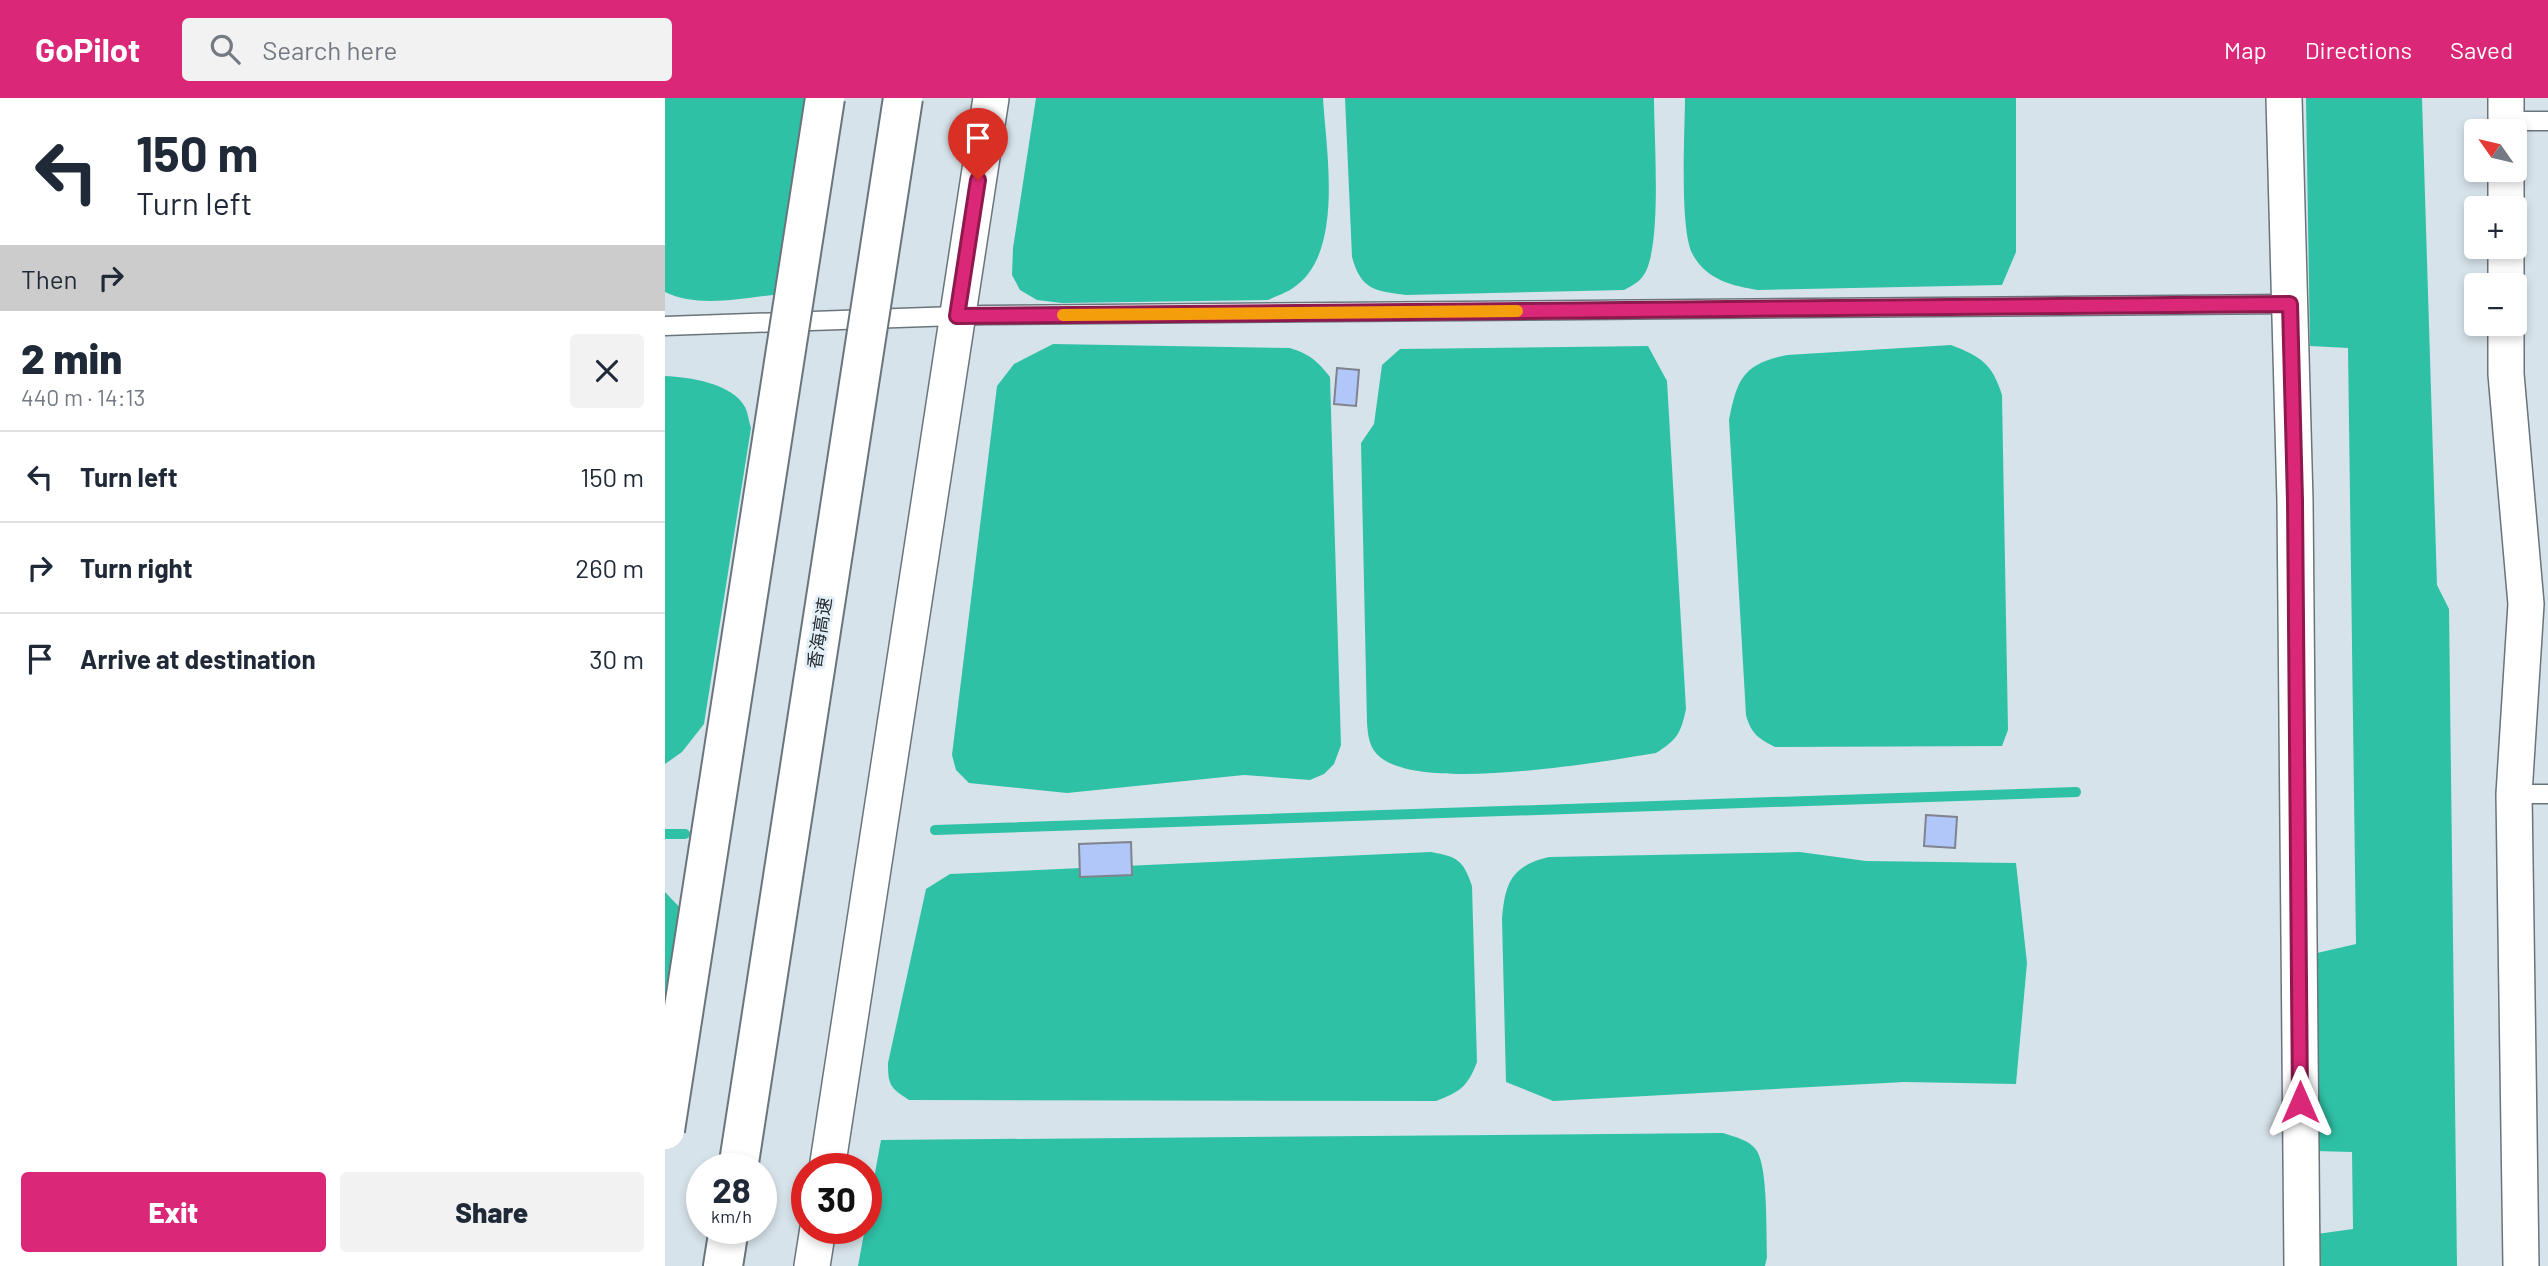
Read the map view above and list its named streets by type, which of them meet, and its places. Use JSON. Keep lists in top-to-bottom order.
{
  "streets": {
    "highway": ["香海高速"]
  },
  "north": "top left",
  "page": {
    "header": "GoPilot",
    "search": "Search here",
    "nav": ["Map", "Directions", "Saved"],
    "turn": ["150 m", "Turn left"],
    "map_buttons": ["+", "−"],
    "then": "Then",
    "heading": ["2 min", "440 m · 14:13"],
    "list": [
      {
        "name": "Turn left",
        "value": "150 m"
      },
      {
        "name": "Turn right",
        "value": "260 m"
      },
      {
        "name": "Arrive at destination",
        "value": "30 m"
      }
    ],
    "speed": "28 km/h",
    "limit": "30",
    "buttons": ["Exit", "Share"]
  }
}
